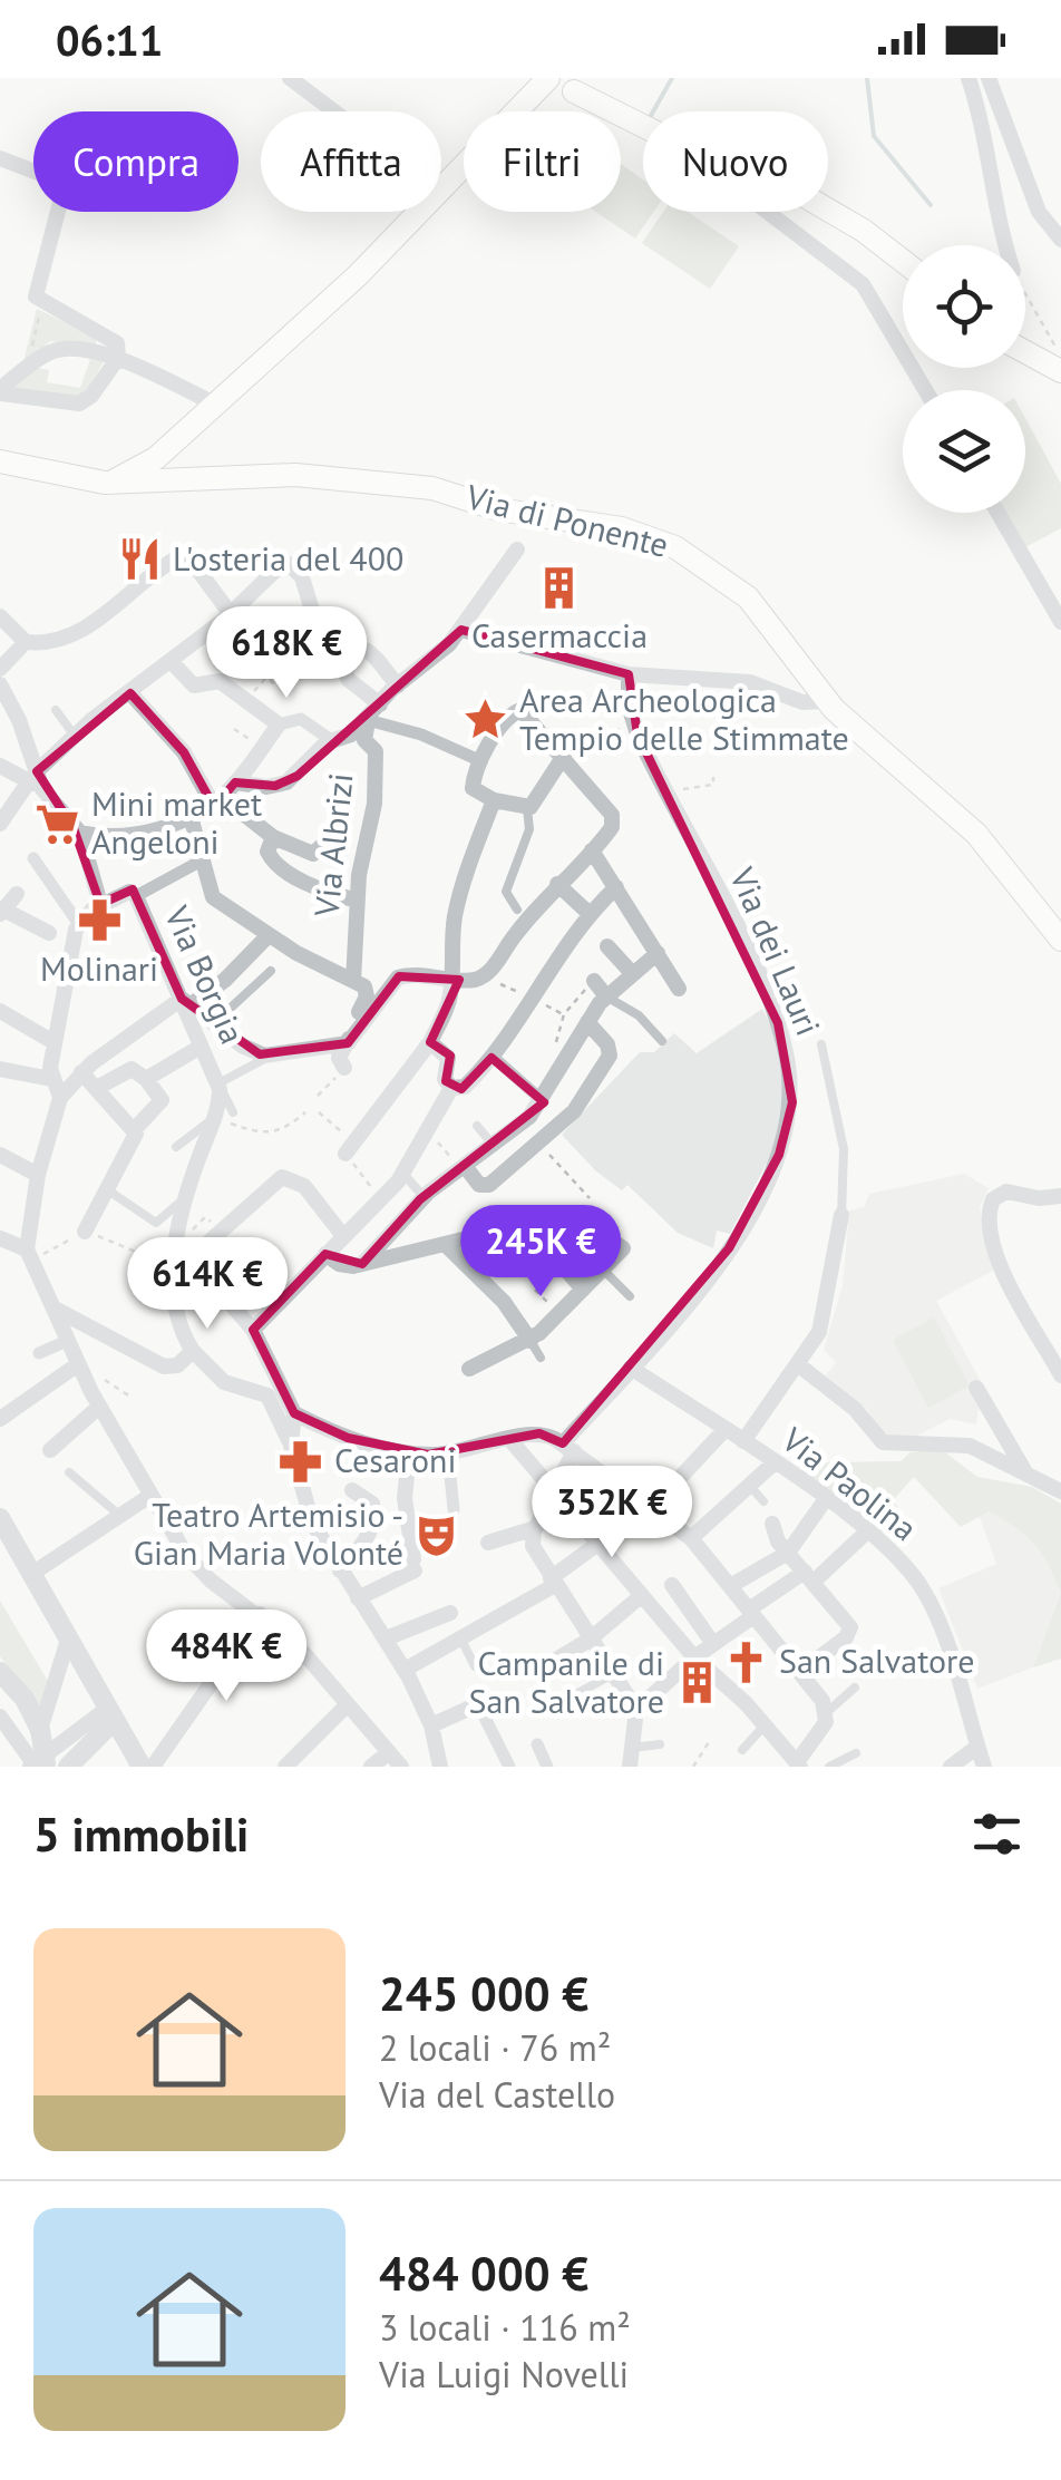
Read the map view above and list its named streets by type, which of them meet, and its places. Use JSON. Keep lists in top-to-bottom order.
{
  "streets": {
    "main road": ["Via di Ponente"],
    "street": [
      "Via Albrizi",
      "Via dei Lauri",
      "Via Borgia",
      "Via Paolina"
    ]
  },
  "crossings": [
    ["Via dei Lauri", "Via Paolina"]
  ],
  "places": {
    "restaurant": ["L'osteria del 400"],
    "building": ["Casermaccia", "Campanile di San Salvatore"],
    "place": ["Area Archeologica Tempio delle Stimmate"],
    "supermarket": ["Mini market Angeloni"],
    "pharmacy": ["Molinari", "Cesaroni"],
    "theatre": ["Teatro Artemisio - Gian Maria Volonté"],
    "church": ["San Salvatore"]
  },
  "page": {
    "status": "06:11",
    "chip": [
      "Compra",
      "Affitta",
      "Filtri",
      "Nuovo"
    ],
    "price": [
      "618K €",
      "245K €",
      "614K €",
      "352K €",
      "484K €"
    ],
    "heading": "5 immobili",
    "list": [
      {
        "name": "245 000 €",
        "note": "2 locali · 76 m² · Via del Castello"
      },
      {
        "name": "484 000 €",
        "note": "3 locali · 116 m² · Via Luigi Novelli"
      }
    ]
  }
}
